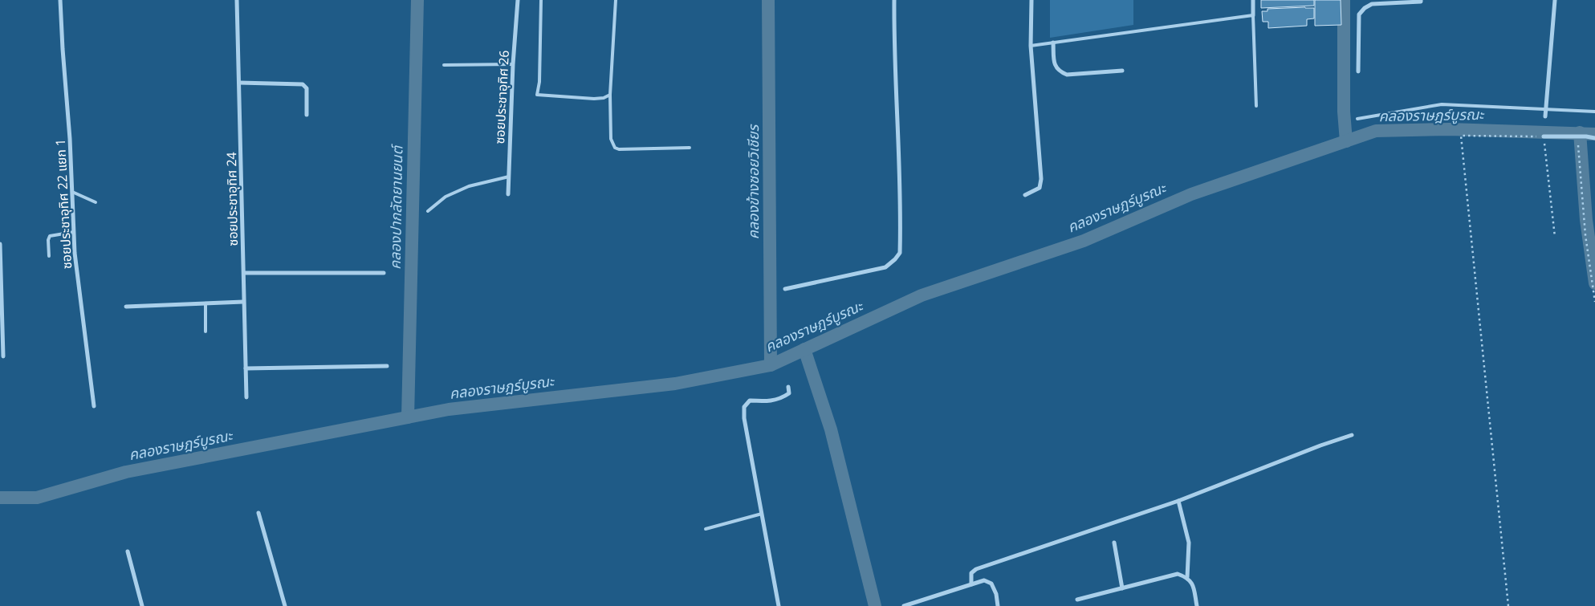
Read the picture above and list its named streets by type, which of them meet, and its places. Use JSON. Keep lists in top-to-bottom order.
{
  "streets": {
    "street": ["ซอยประชาอุทิศ 26", "ซอยประชาอุทิศ 24", "ซอยประชาอุทิศ 22 แยก 1"]
  },
  "water": ["คลองราษฎร์บูรณะ", "คลองข้างซอยวิเชียร", "คลองปากลัดยานยนต์"]
}
